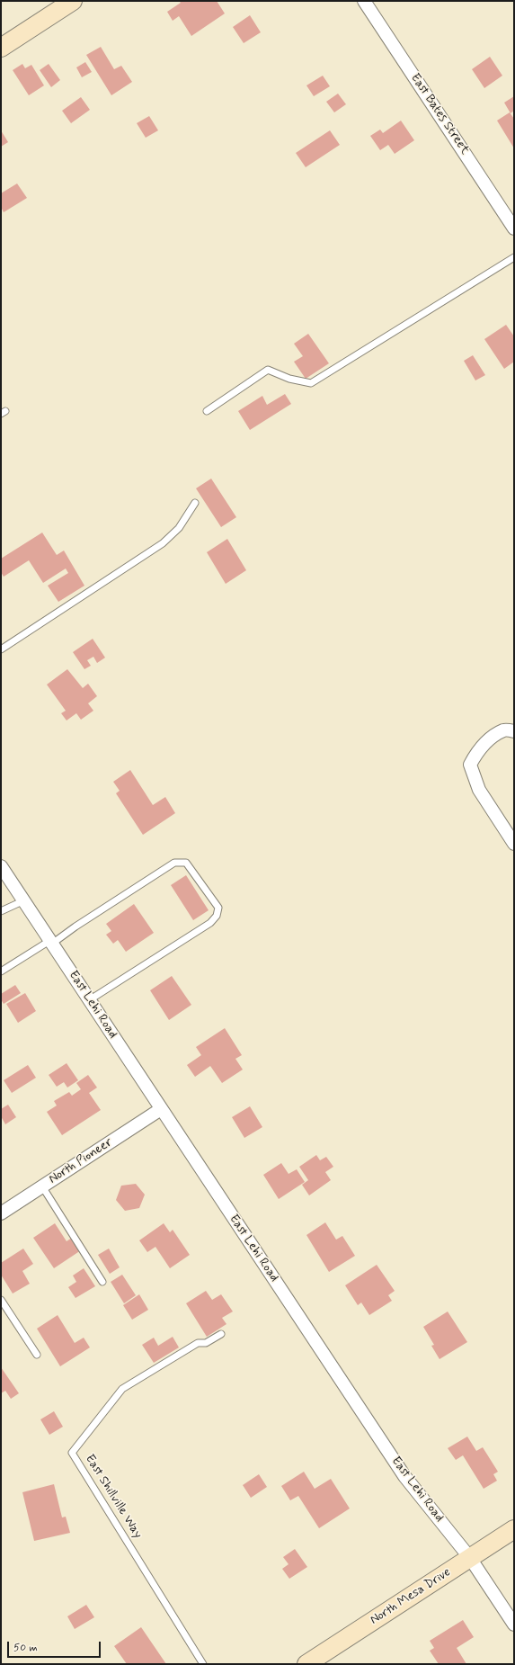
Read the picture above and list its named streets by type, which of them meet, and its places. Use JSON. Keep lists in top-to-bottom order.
{
  "streets": {
    "street": [
      "East Bates Street",
      "East Lehi Road",
      "North Pioneer",
      "North Mesa Drive"
    ],
    "lane": ["East Shillville Way"]
  },
  "crossings": [
    ["East Lehi Road", "North Pioneer"],
    ["East Lehi Road", "North Mesa Drive"]
  ],
  "scale_bar": "50 m"
}
